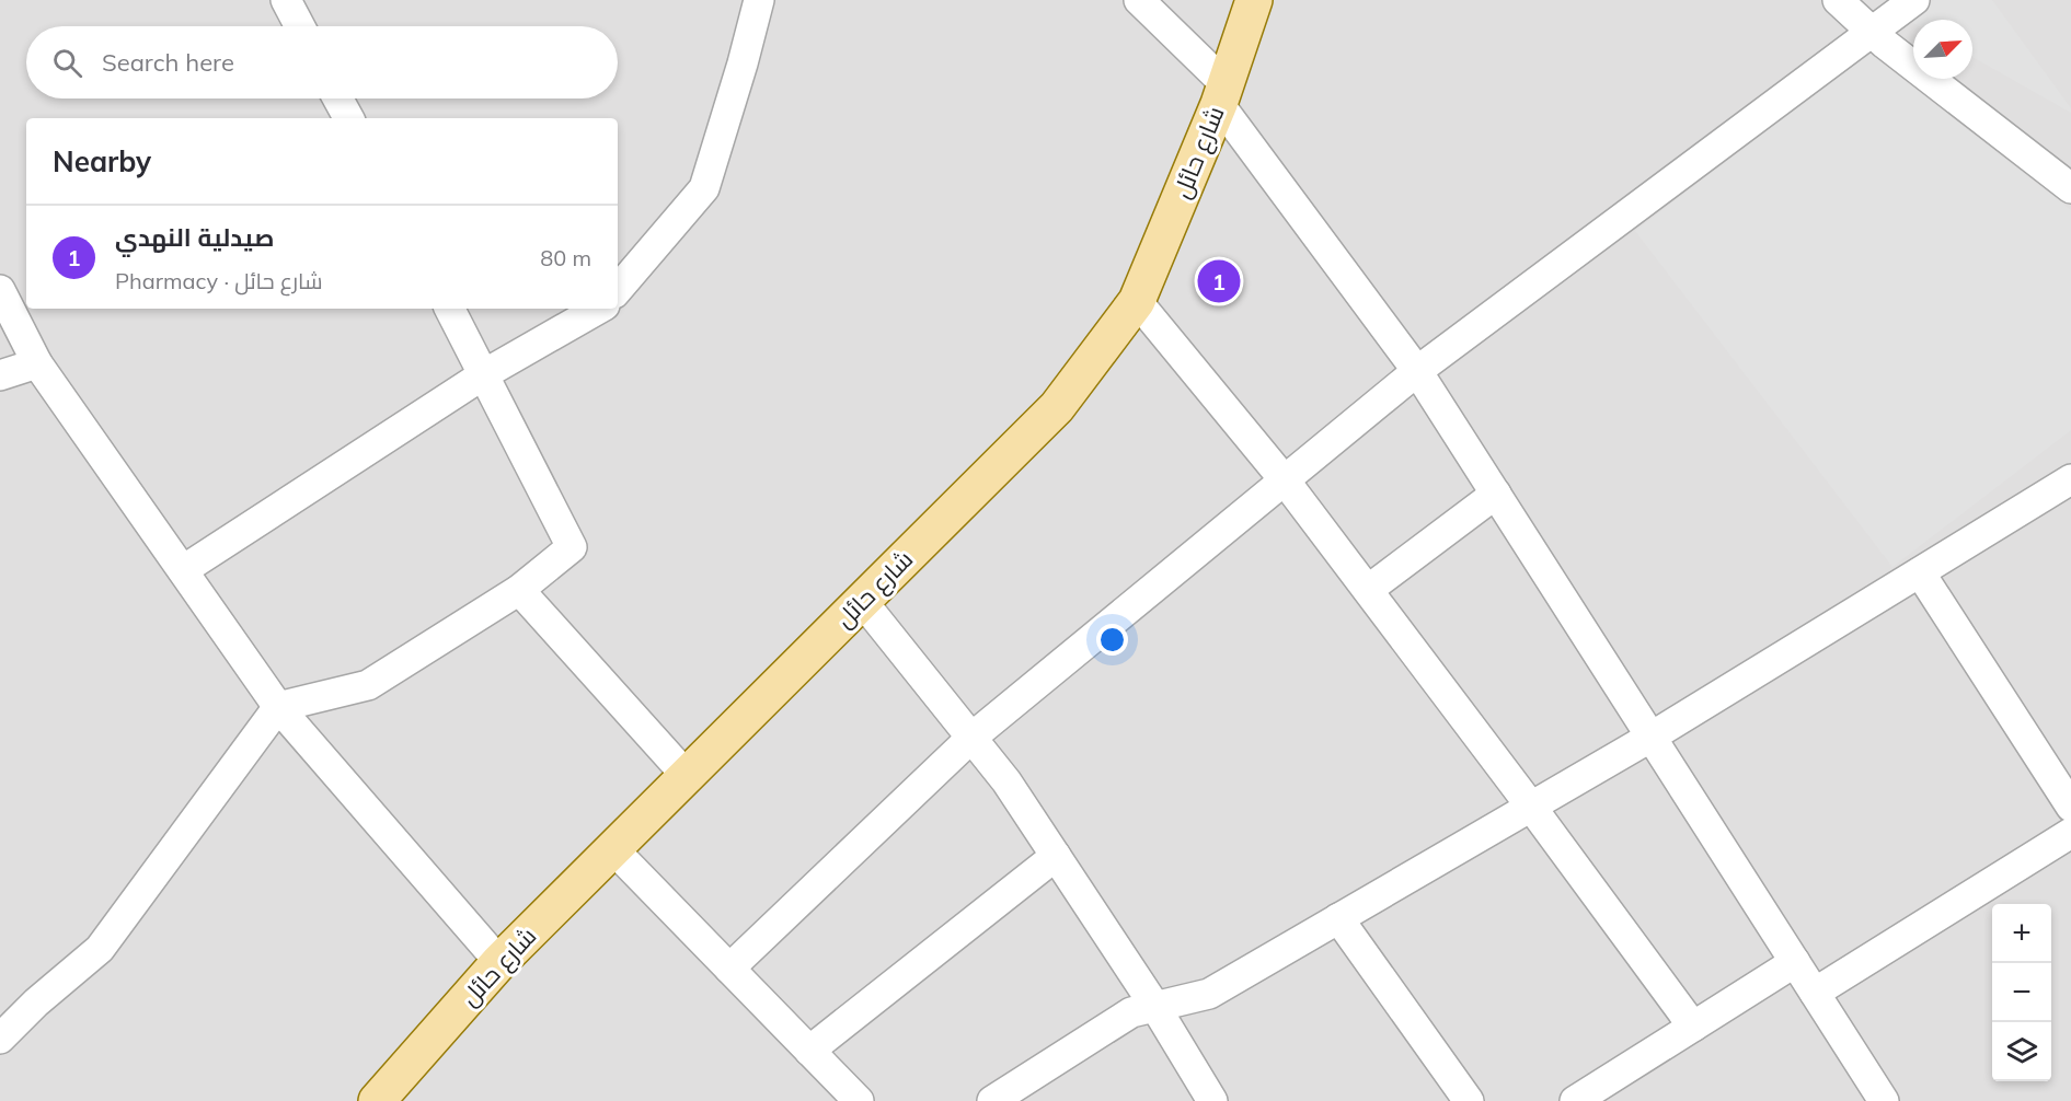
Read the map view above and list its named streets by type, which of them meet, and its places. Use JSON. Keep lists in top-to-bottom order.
{
  "streets": {
    "main road": ["شارع حائل"]
  },
  "north": "top right",
  "page": {
    "search": "Search here",
    "heading": "Nearby",
    "list": [
      {
        "mark": "1",
        "name": "صيدلية النهدي",
        "note": "Pharmacy · شارع حائل",
        "value": "80 m"
      }
    ],
    "pins": "1",
    "map_buttons": ["+", "−"]
  }
}
